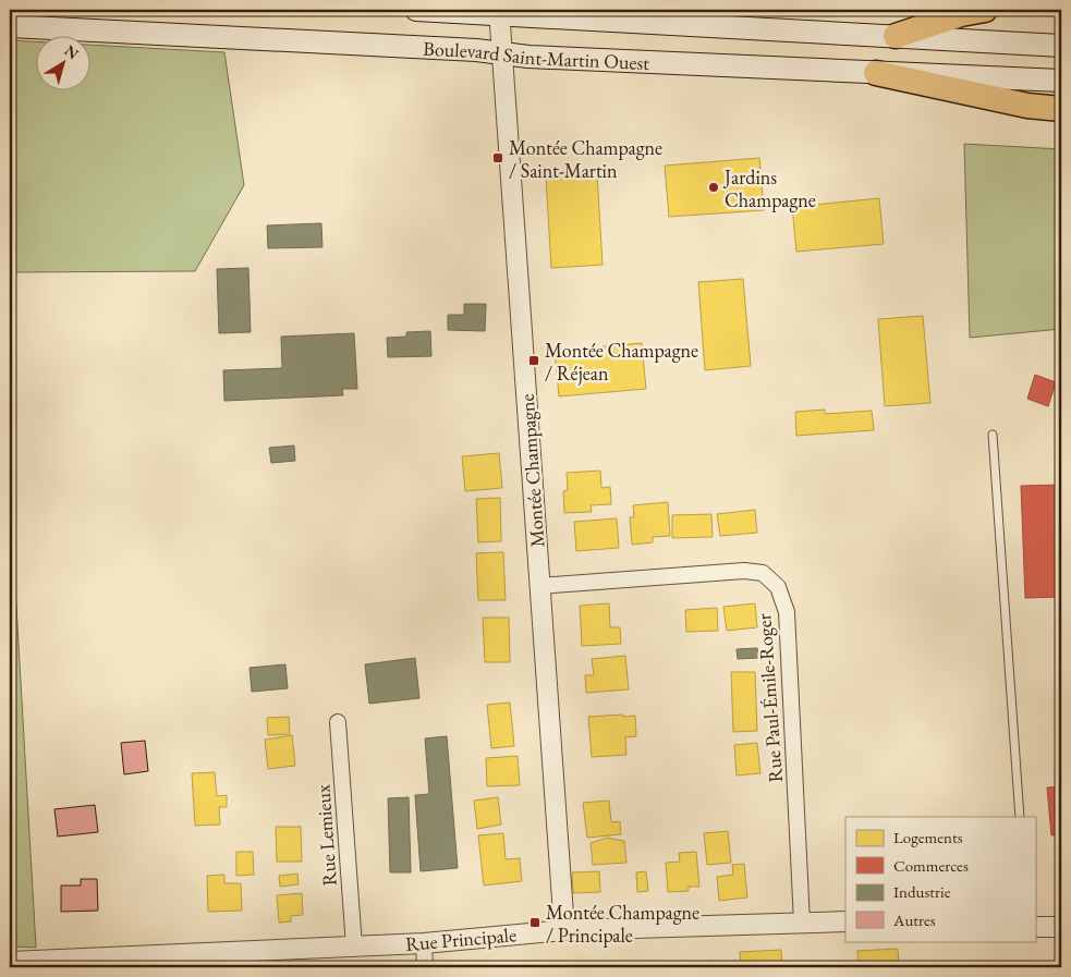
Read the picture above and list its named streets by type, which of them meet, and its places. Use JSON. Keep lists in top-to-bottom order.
{
  "streets": {
    "main road": ["Boulevard Saint-Martin Ouest"],
    "street": [
      "Montée Champagne",
      "Rue Paul-Émile-Roger",
      "Rue Lemieux",
      "Rue Principale"
    ]
  },
  "crossings": [
    ["Boulevard Saint-Martin Ouest", "Montée Champagne"],
    ["Montée Champagne", "Rue Paul-Émile-Roger"],
    ["Montée Champagne", "Rue Principale"],
    ["Rue Paul-Émile-Roger", "Rue Principale"],
    ["Rue Lemieux", "Rue Principale"]
  ],
  "places": {
    "transit": ["Montée Champagne / Saint-Martin", "Montée Champagne / Réjean", "Montée Champagne / Principale"],
    "other": ["Jardins Champagne"]
  },
  "legend": [
    "Logements",
    "Commerces",
    "Industrie",
    "Autres"
  ],
  "north": "top right"
}
